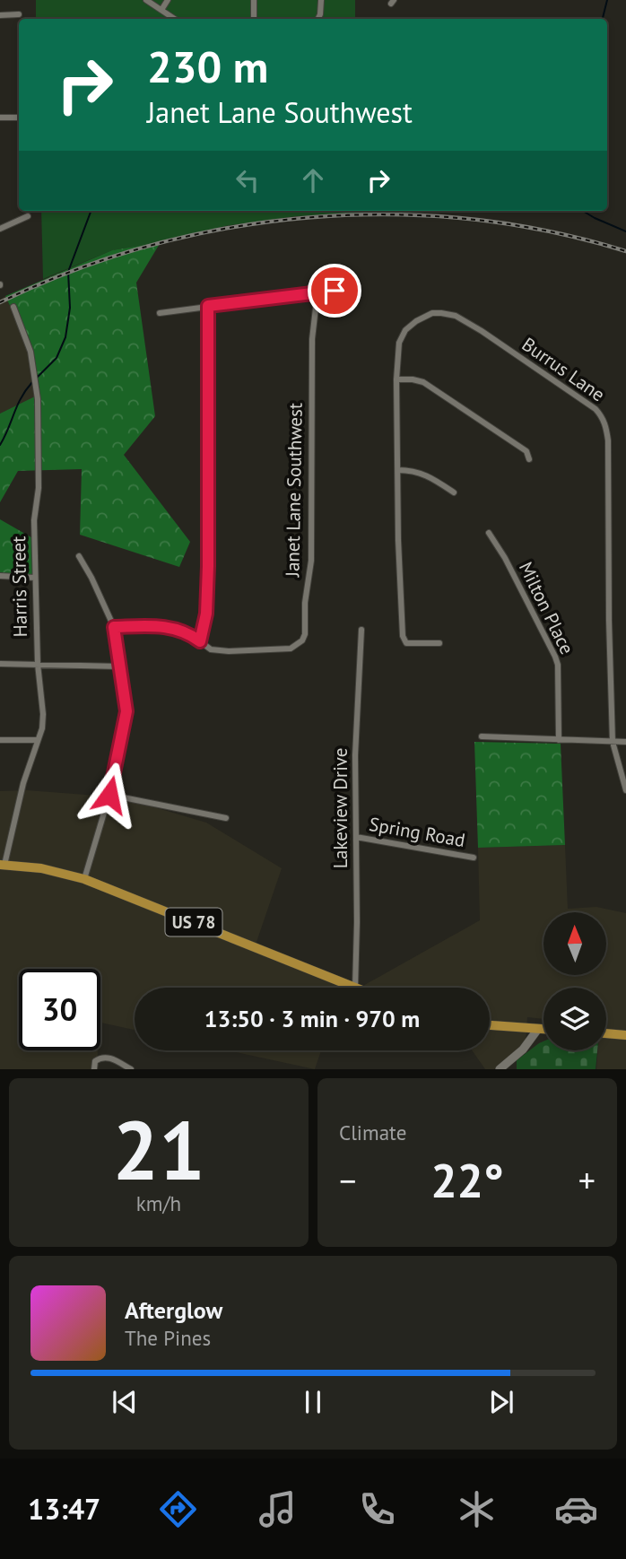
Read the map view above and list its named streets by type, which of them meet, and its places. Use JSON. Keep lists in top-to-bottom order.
{
  "streets": {
    "main road": ["US 78"],
    "street": [
      "Burrus Lane",
      "Janet Lane Southwest",
      "Harris Street",
      "Milton Place",
      "Lakeview Drive",
      "Spring Road"
    ]
  },
  "crossings": [
    ["Harris Street", "US 78"],
    ["Lakeview Drive", "Spring Road"],
    ["Lakeview Drive", "US 78"]
  ],
  "north": "top",
  "page": {
    "turn": ["230 m", "Janet Lane Southwest"],
    "limit": "30",
    "trip": "13:50 · 3 min · 970 m",
    "tile": [
      ["21", "km/h"],
      "Climate"
    ],
    "heat": ["−", "22°", "+"],
    "song": ["Afterglow", "The Pines"],
    "tabs": "13:47"
  }
}
